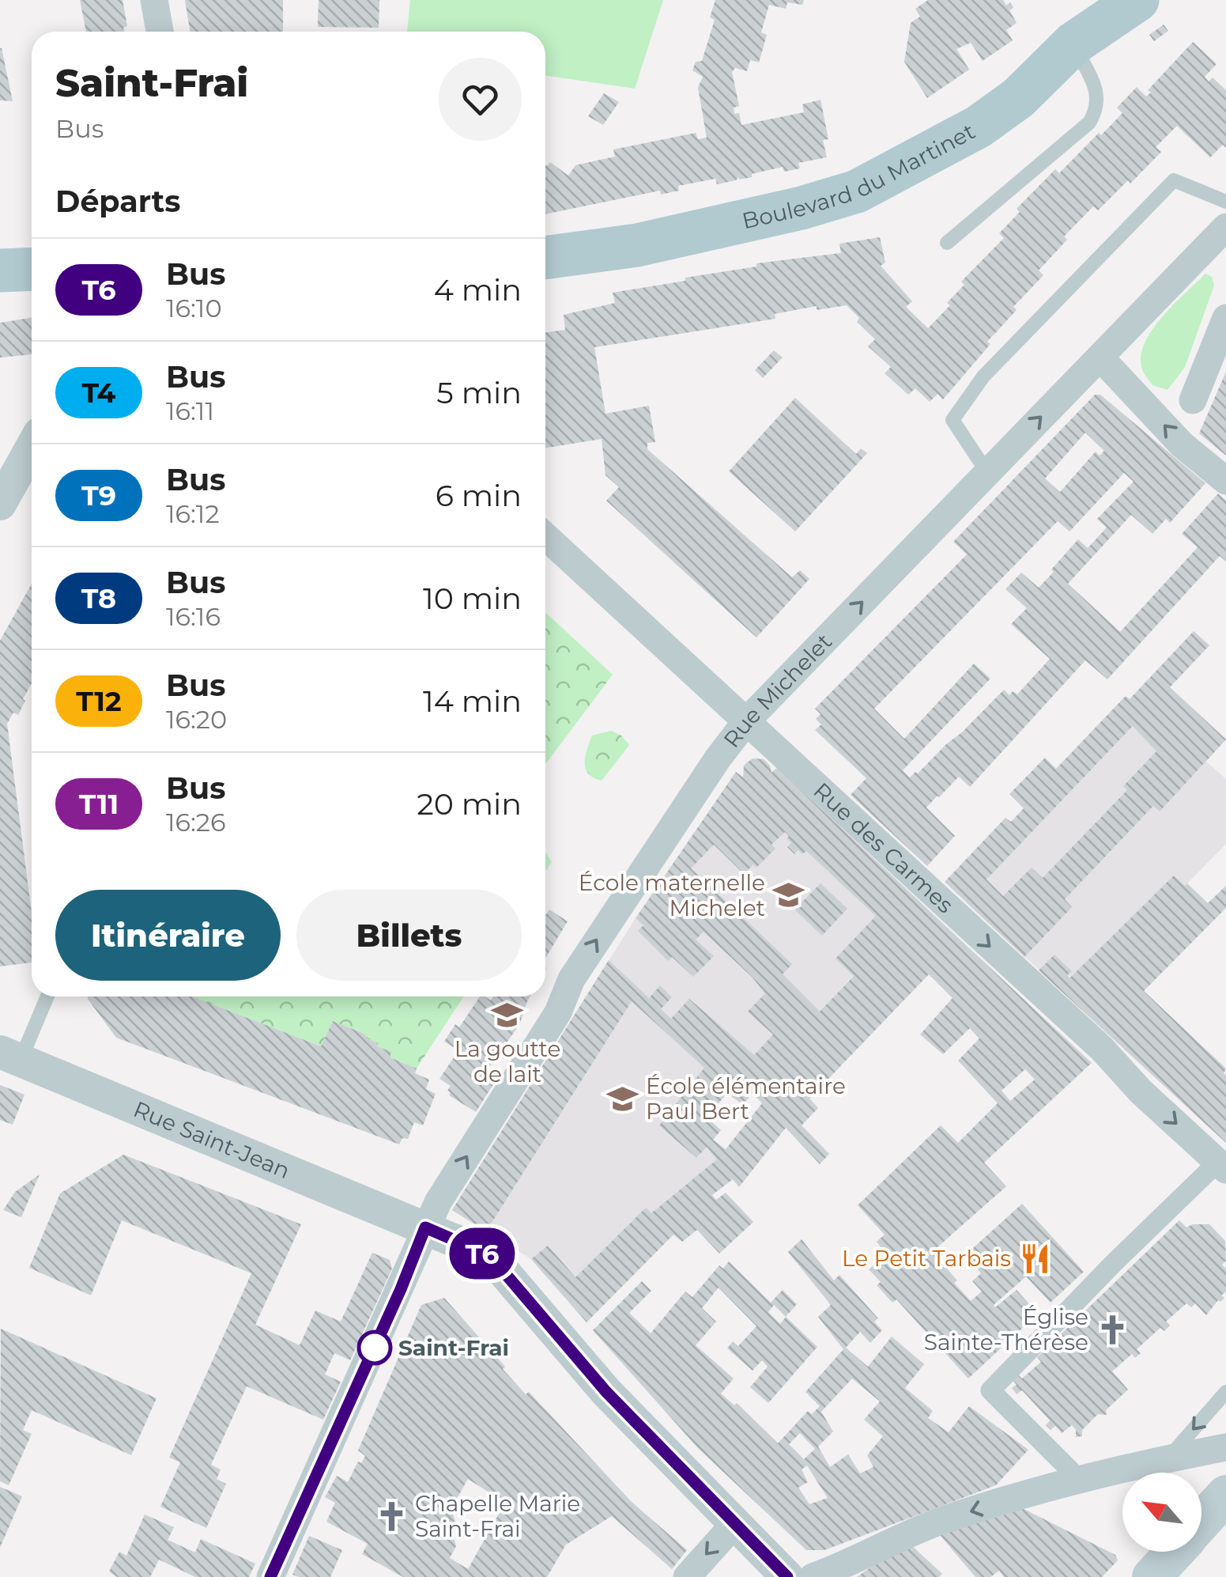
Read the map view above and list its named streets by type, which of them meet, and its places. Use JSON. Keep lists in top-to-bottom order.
{
  "streets": {
    "main road": ["Boulevard du Martinet"],
    "street": ["Rue Michelet", "Rue des Carmes", "Rue Saint-Jean"]
  },
  "crossings": [
    ["Rue Michelet", "Rue des Carmes"],
    ["Rue Michelet", "Rue Saint-Jean"]
  ],
  "one_way": ["Rue Michelet", "Rue des Carmes"],
  "places": {
    "school or university": ["École maternelle Michelet", "La goutte de lait", "École élémentaire Paul Bert"],
    "restaurant": ["Le Petit Tarbais"],
    "church": ["Église Sainte-Thérèse", "Chapelle Marie Saint-Frai"],
    "other": ["Saint-Frai"]
  },
  "lines": ["bus line T6"],
  "north": "top left",
  "page": {
    "on_map": "T6",
    "heading": [
      ["Saint-Frai", "Bus"],
      "Départs"
    ],
    "list": [
      {
        "mark": "T6",
        "name": "Bus",
        "note": "16:10",
        "value": "4 min"
      },
      {
        "mark": "T4",
        "name": "Bus",
        "note": "16:11",
        "value": "5 min"
      },
      {
        "mark": "T9",
        "name": "Bus",
        "note": "16:12",
        "value": "6 min"
      },
      {
        "mark": "T8",
        "name": "Bus",
        "note": "16:16",
        "value": "10 min"
      },
      {
        "mark": "T12",
        "name": "Bus",
        "note": "16:20",
        "value": "14 min"
      },
      {
        "mark": "T11",
        "name": "Bus",
        "note": "16:26",
        "value": "20 min"
      }
    ],
    "buttons": ["Itinéraire", "Billets"]
  }
}
